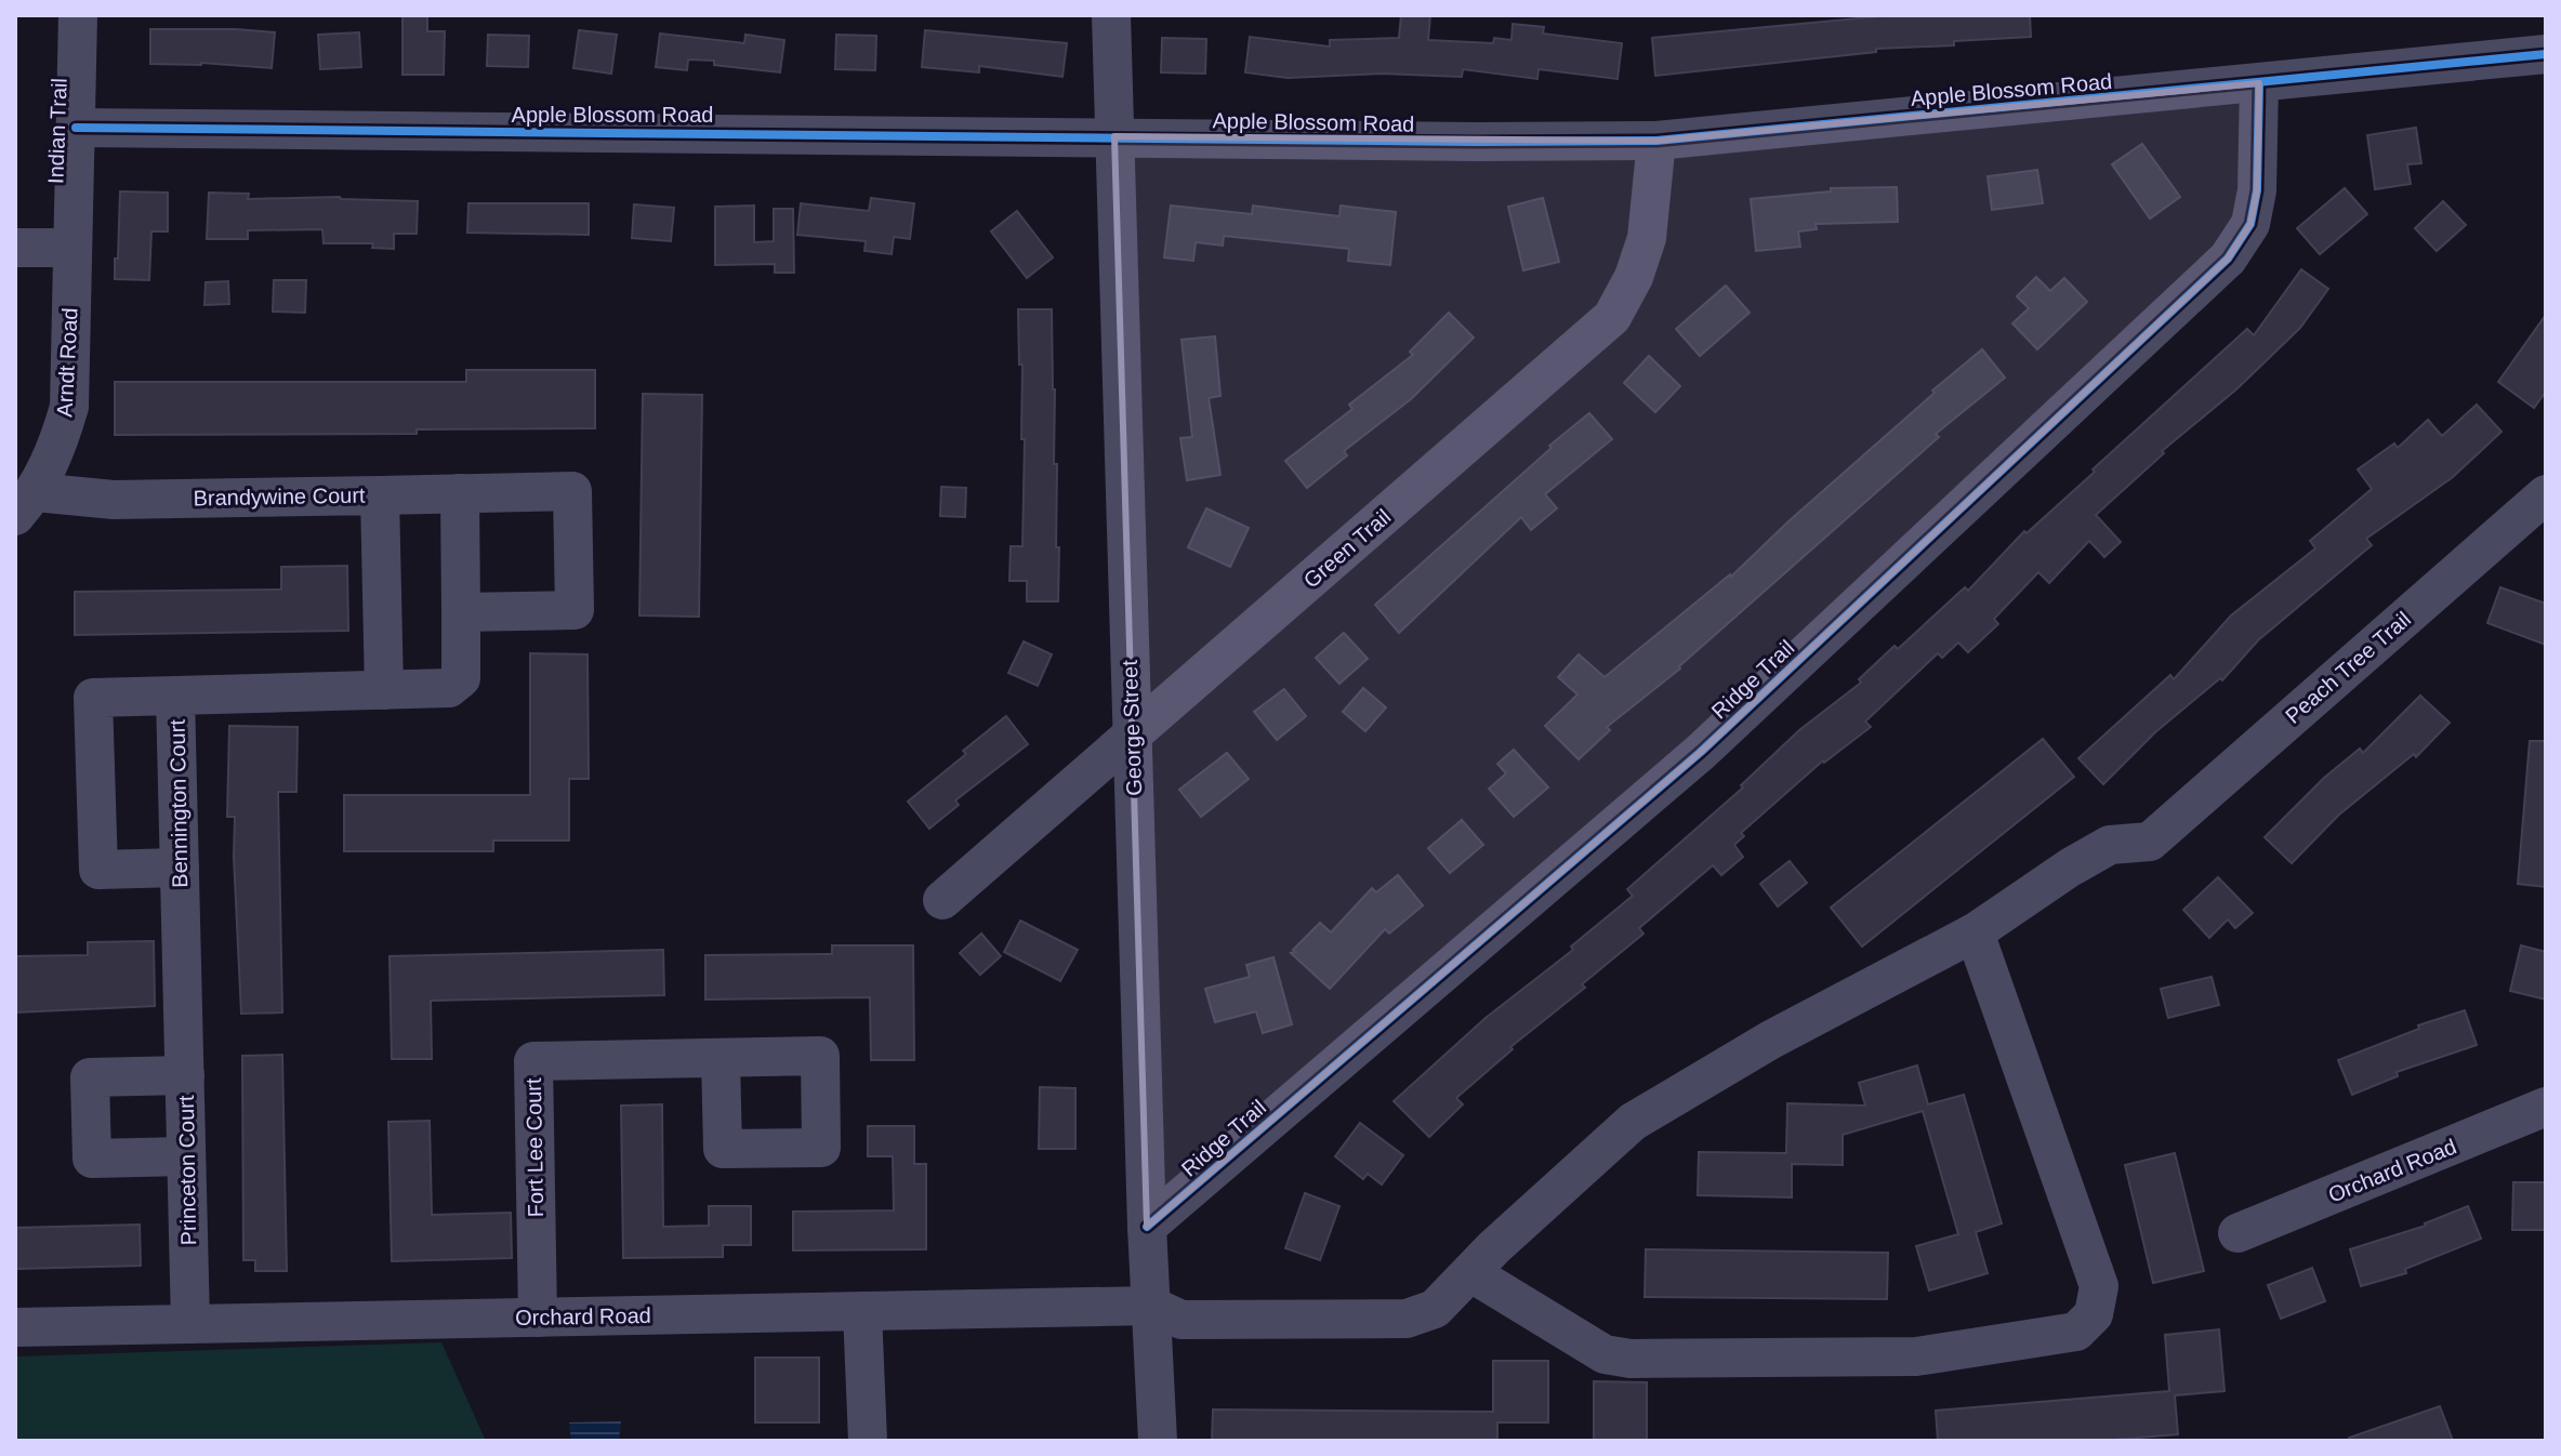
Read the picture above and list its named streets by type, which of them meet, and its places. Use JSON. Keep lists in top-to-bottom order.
{
  "streets": {
    "street": [
      "Apple Blossom Road",
      "Indian Trail",
      "Arndt Road",
      "Brandywine Court",
      "Green Trail",
      "Peach Tree Trail",
      "Ridge Trail",
      "George Street",
      "Bennington Court",
      "Fort Lee Court",
      "Princeton Court",
      "Orchard Road"
    ]
  },
  "crossings": [
    ["Apple Blossom Road", "Indian Trail"],
    ["Apple Blossom Road", "Green Trail"],
    ["Apple Blossom Road", "Ridge Trail"],
    ["Apple Blossom Road", "George Street"],
    ["Indian Trail", "Arndt Road"],
    ["Arndt Road", "Brandywine Court"],
    ["Brandywine Court", "Bennington Court"],
    ["Green Trail", "George Street"],
    ["Ridge Trail", "George Street"],
    ["George Street", "Orchard Road"],
    ["Bennington Court", "Princeton Court"],
    ["Fort Lee Court", "Orchard Road"],
    ["Princeton Court", "Orchard Road"]
  ]
}
